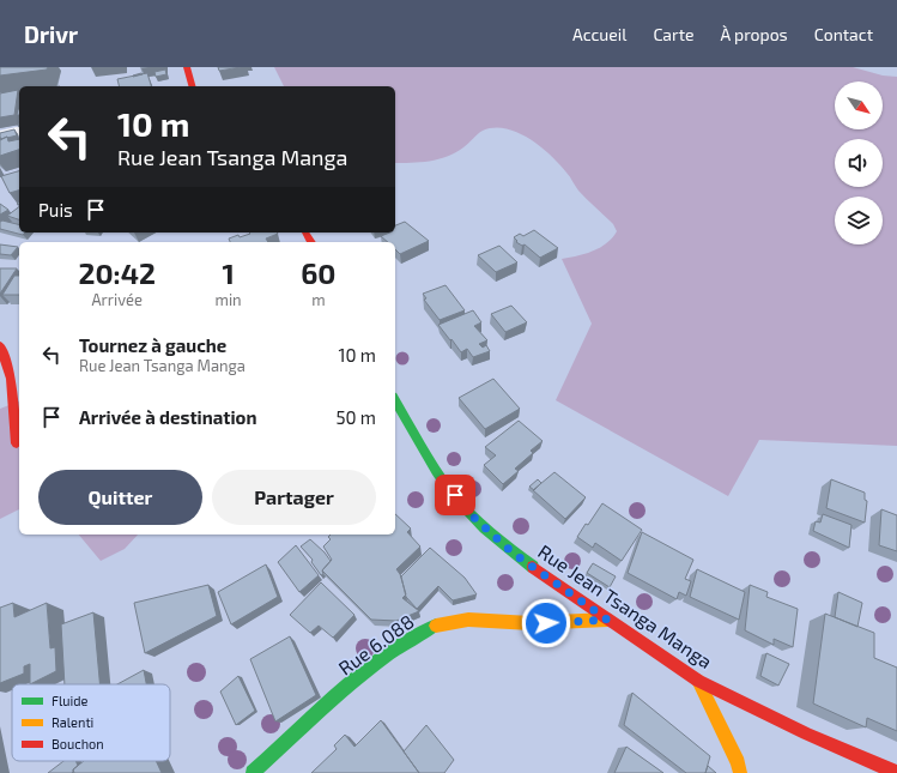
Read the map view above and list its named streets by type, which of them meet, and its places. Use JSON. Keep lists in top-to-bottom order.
{
  "streets": {
    "street": ["Rue Jean Tsanga Manga", "Rue 6.088"]
  },
  "crossings": [
    ["Rue Jean Tsanga Manga", "Rue 6.088"]
  ],
  "legend": ["Fluide", "Ralenti", "Bouchon"],
  "north": "bottom right",
  "page": {
    "header": "Drivr",
    "nav": [
      "Accueil",
      "Carte",
      "À propos",
      "Contact"
    ],
    "turn": ["10 m", "Rue Jean Tsanga Manga"],
    "then": "Puis",
    "eta": [
      "20:42",
      "Arrivée",
      "1",
      "min",
      "60",
      "m"
    ],
    "list": [
      {
        "name": "Tournez à gauche",
        "note": "Rue Jean Tsanga Manga",
        "value": "10 m"
      },
      {
        "name": "Arrivée à destination",
        "value": "50 m"
      }
    ],
    "buttons": ["Quitter", "Partager"]
  }
}
